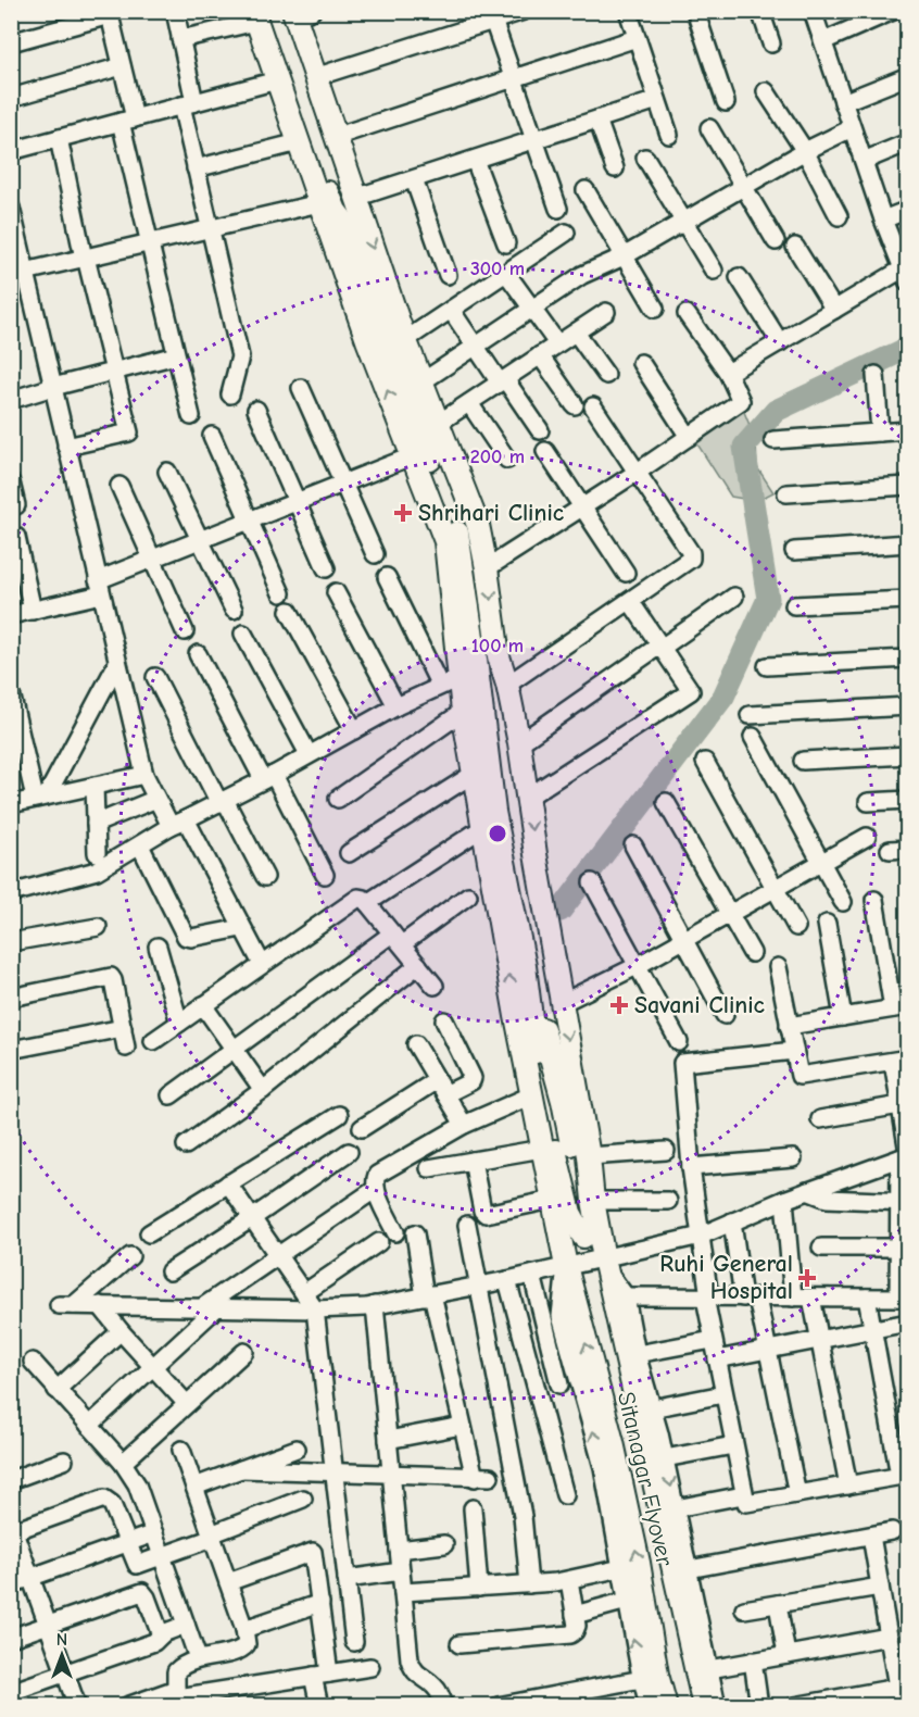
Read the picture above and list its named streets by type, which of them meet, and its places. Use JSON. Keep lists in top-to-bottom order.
{
  "streets": {
    "main road": ["Sitanagar Flyover"]
  },
  "places": {
    "health": ["Shrihari Clinic", "Savani Clinic", "Ruhi General Hospital"]
  },
  "north": "top",
  "rings": ["300 m", "200 m", "100 m"]
}
